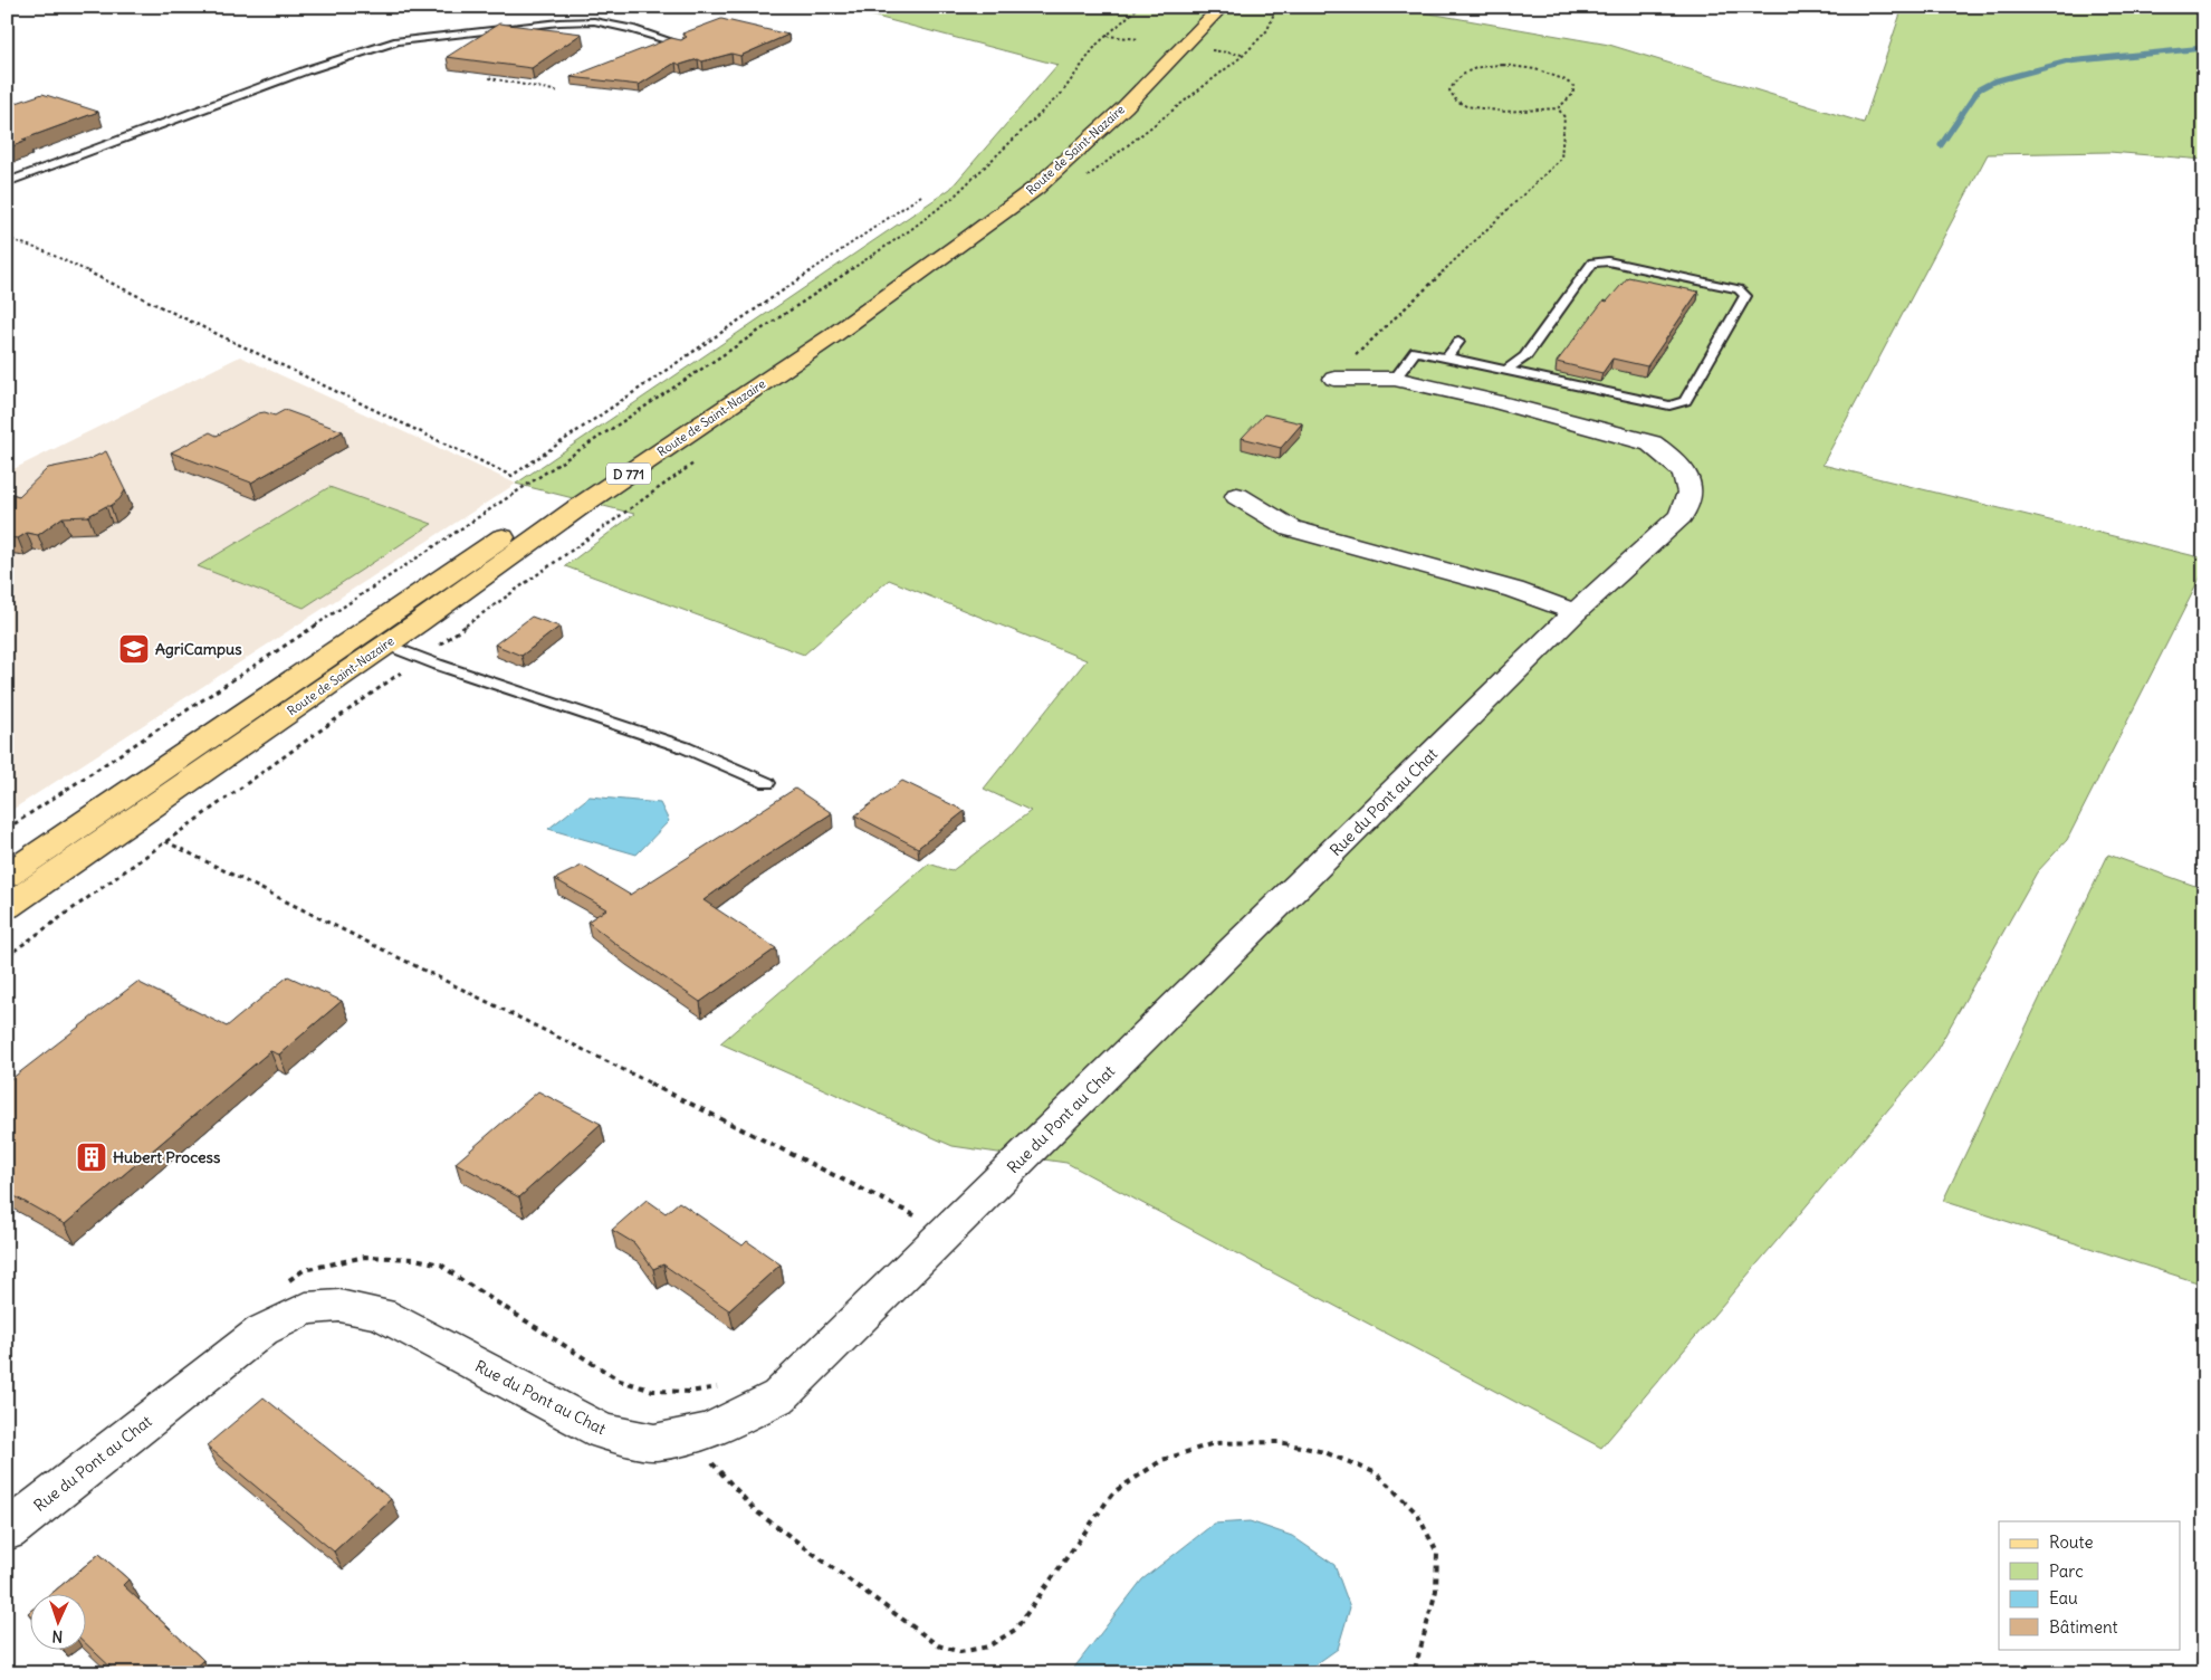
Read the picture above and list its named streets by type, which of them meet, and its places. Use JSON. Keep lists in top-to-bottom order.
{
  "streets": {
    "main road": ["Route de Saint-Nazaire", "D 771"],
    "street": ["Rue du Pont au Chat"]
  },
  "places": {
    "school or university": ["AgriCampus"],
    "building": ["Hubert Process"]
  },
  "legend": [
    "Route",
    "Parc",
    "Eau",
    "Bâtiment"
  ],
  "north": "bottom"
}
